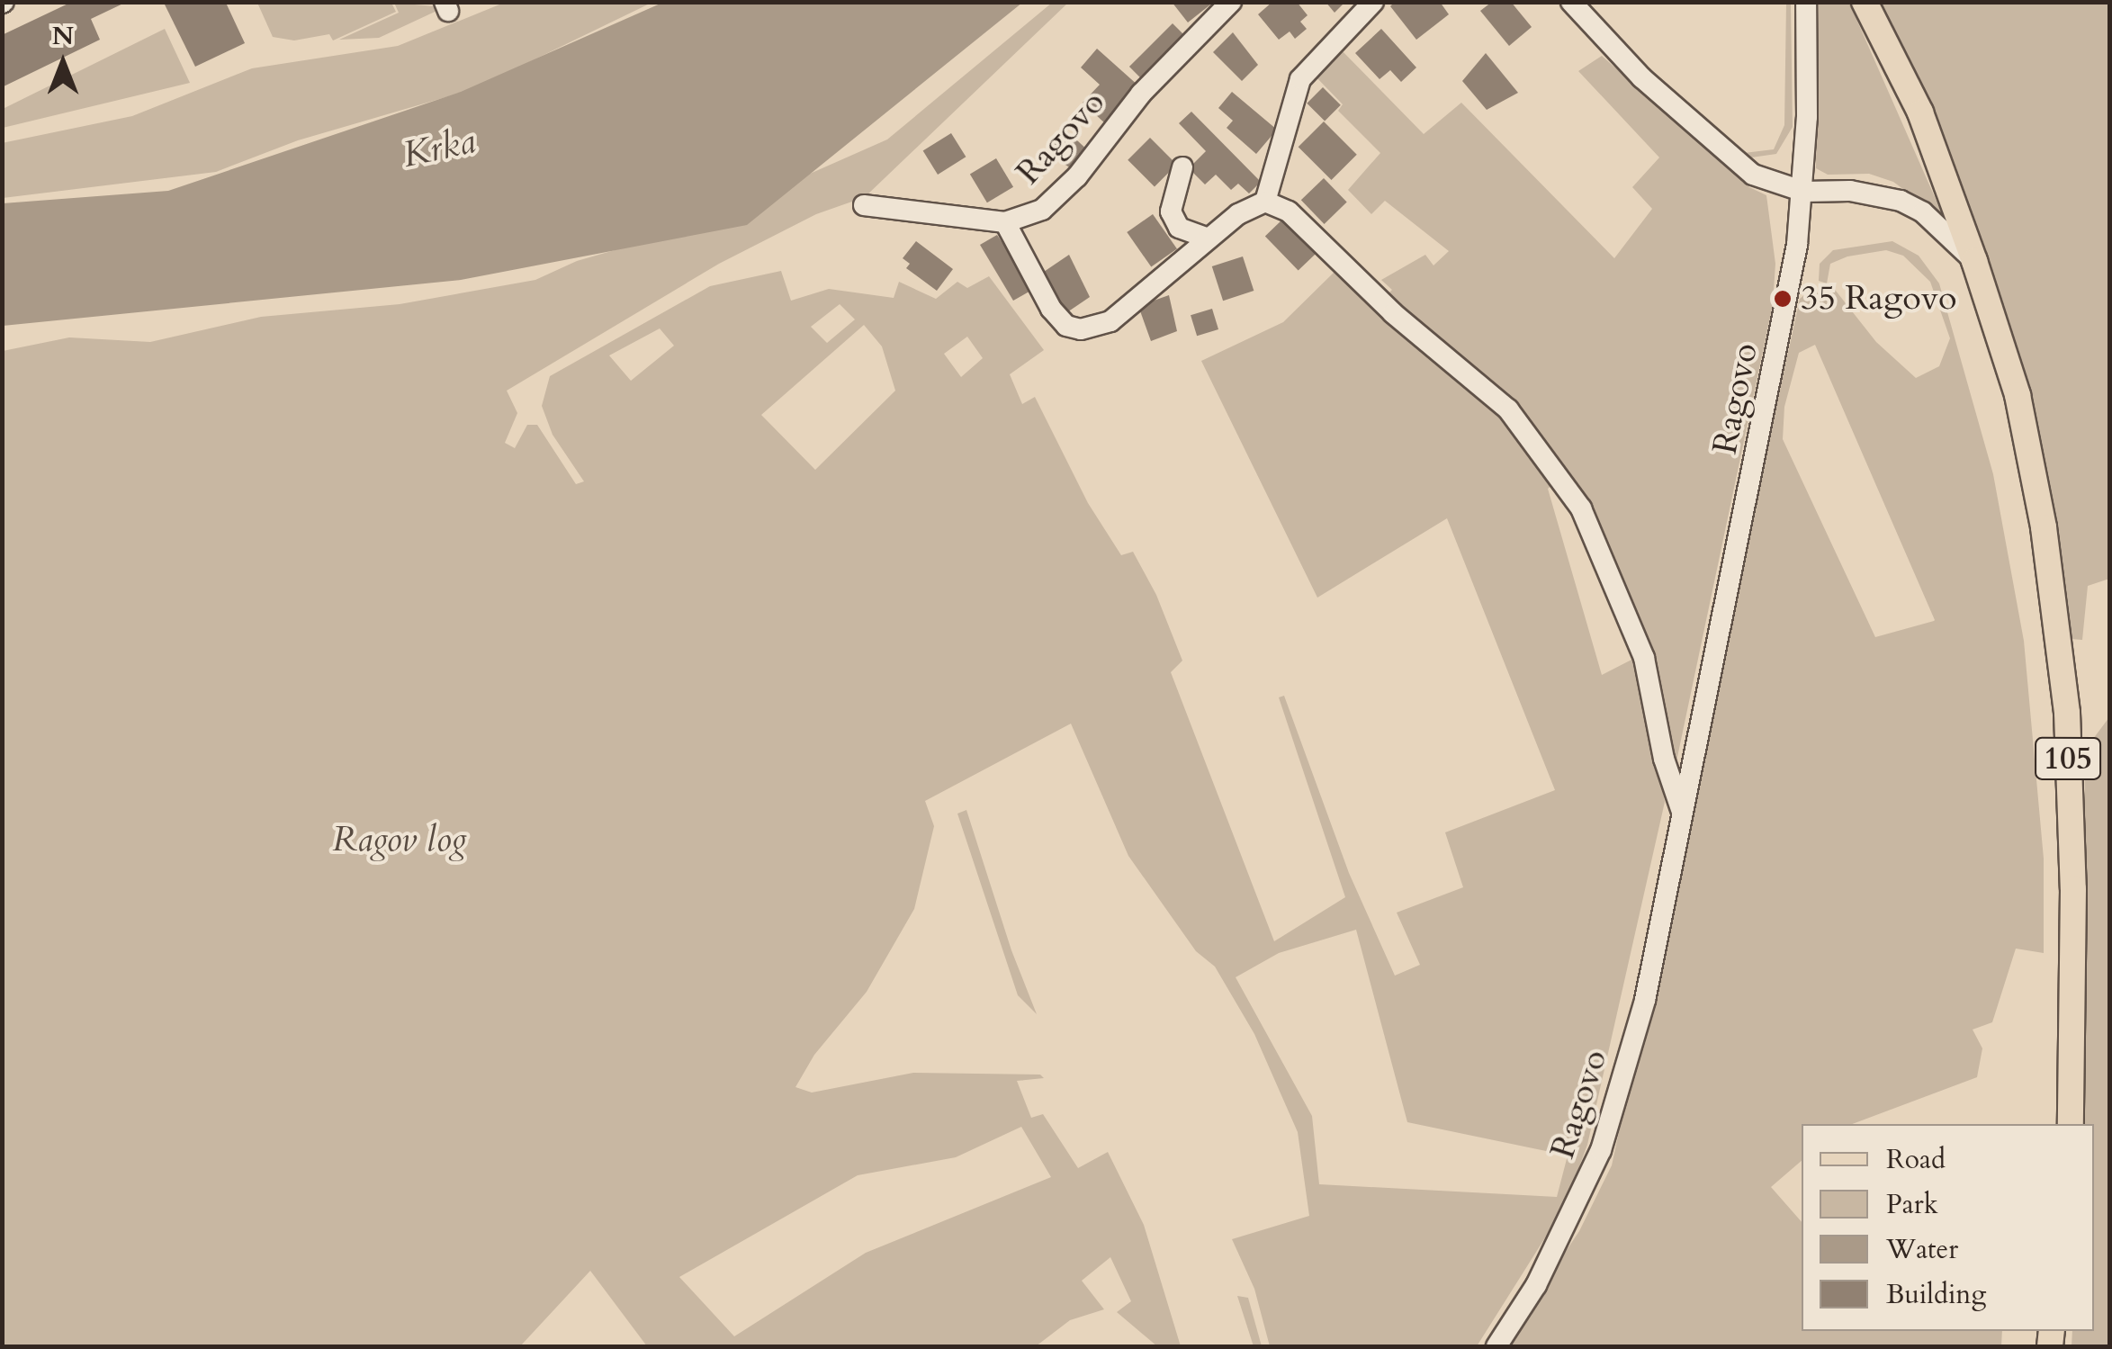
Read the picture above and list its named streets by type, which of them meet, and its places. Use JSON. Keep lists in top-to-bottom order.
{
  "streets": {
    "main road": ["105"],
    "street": ["Ragovo"]
  },
  "water": ["Krka"],
  "parks": ["Ragov log"],
  "places": ["35 Ragovo"],
  "legend": [
    "Road",
    "Park",
    "Water",
    "Building"
  ],
  "north": "top"
}
